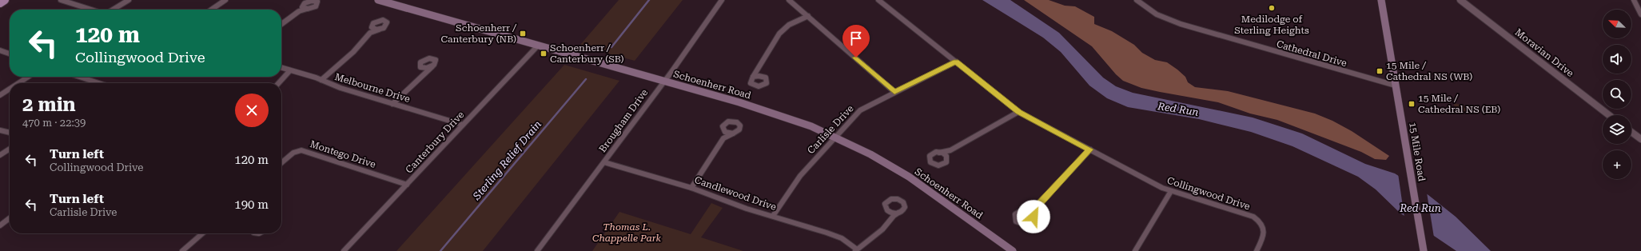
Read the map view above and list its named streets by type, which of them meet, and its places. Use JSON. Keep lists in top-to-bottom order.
{
  "streets": {
    "main road": ["Schoenherr Road", "15 Mile Road"],
    "street": [
      "Moravian Drive",
      "Cathedral Drive",
      "Melbourne Drive",
      "Brougham Drive",
      "Carlisle Drive",
      "Canterbury Drive",
      "Montego Drive",
      "Candlewood Drive",
      "Collingwood Drive"
    ]
  },
  "crossings": [
    ["Cathedral Drive", "15 Mile Road"],
    ["Schoenherr Road", "Brougham Drive"],
    ["Schoenherr Road", "Carlisle Drive"],
    ["Schoenherr Road", "Canterbury Drive"],
    ["Melbourne Drive", "Canterbury Drive"],
    ["Brougham Drive", "Candlewood Drive"],
    ["Carlisle Drive", "Candlewood Drive"],
    ["Carlisle Drive", "Collingwood Drive"],
    ["Canterbury Drive", "Montego Drive"]
  ],
  "water": ["Red Run", "Sterling Relief Drain"],
  "parks": ["Thomas L. Chappelle Park"],
  "places": {
    "other": ["Medilodge of Sterling Heights"],
    "transit": [
      "Schoenherr / Canterbury (NB)",
      "Schoenherr / Canterbury (SB)",
      "15 Mile / Cathedral NS (WB)",
      "15 Mile / Cathedral NS (EB)"
    ]
  },
  "north": "top left",
  "page": {
    "map_buttons": "+",
    "turn": ["120 m", "Collingwood Drive"],
    "heading": ["2 min", "470 m · 22:39"],
    "list": [
      {
        "name": "Turn left",
        "note": "Collingwood Drive",
        "value": "120 m"
      },
      {
        "name": "Turn left",
        "note": "Carlisle Drive",
        "value": "190 m"
      }
    ]
  }
}
